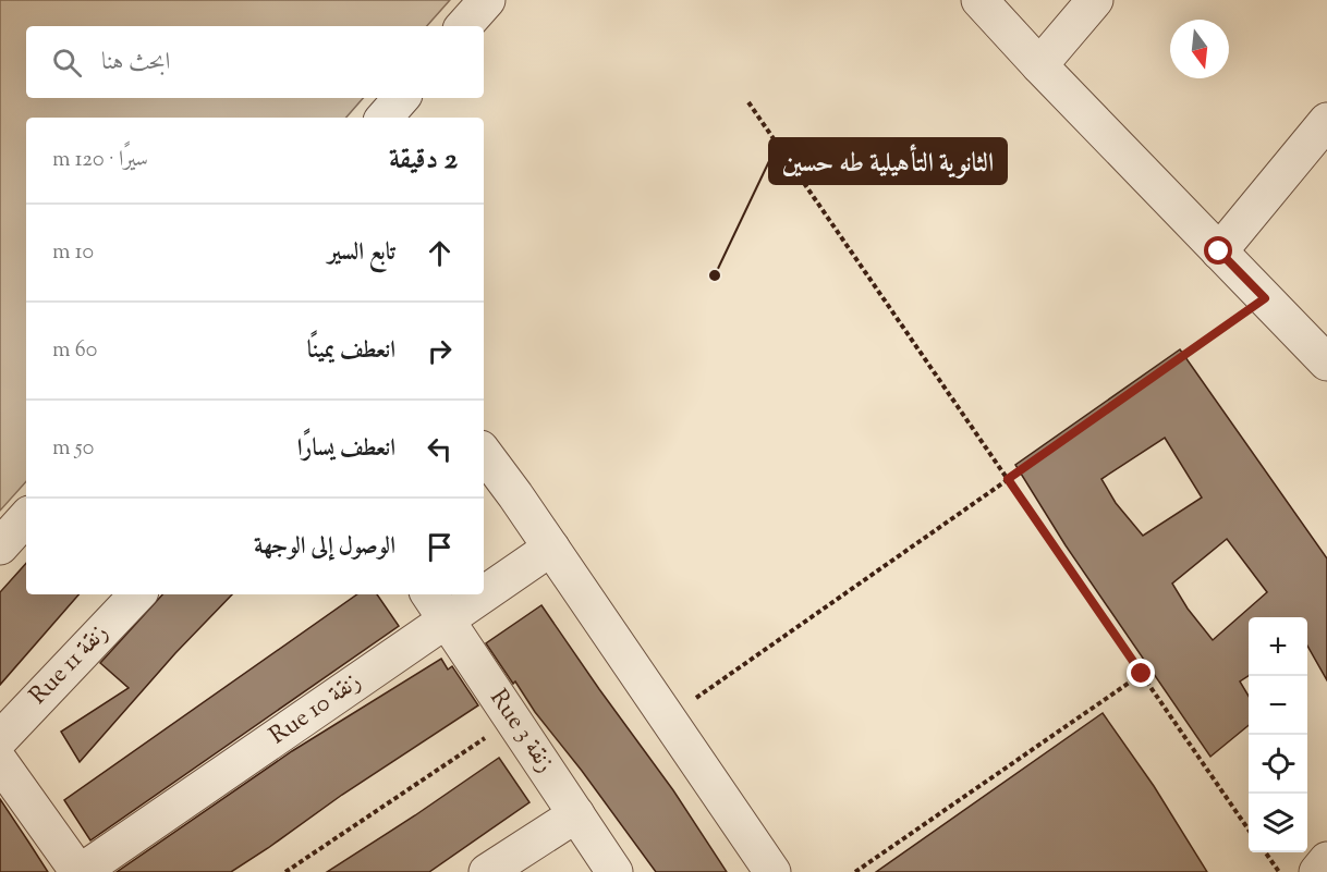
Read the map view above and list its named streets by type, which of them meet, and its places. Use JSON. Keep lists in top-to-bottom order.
{
  "streets": {
    "street": ["Rue 11 زنقة", "Rue 10 زنقة", "Rue 3 زنقة"]
  },
  "crossings": [
    ["Rue 10 زنقة", "Rue 3 زنقة"]
  ],
  "places": ["الثانوية التأهيلية طه حسين"],
  "north": "bottom",
  "page": {
    "search": "ابحث هنا",
    "heading": ["2 دقيقة", "سيرًا · 120 m"],
    "list": [
      ["تابع السير", "10 m"],
      ["انعطف يمينًا", "60 m"],
      ["انعطف يسارًا", "50 m"],
      "الوصول إلى الوجهة"
    ],
    "map_buttons": ["+", "−"]
  }
}
